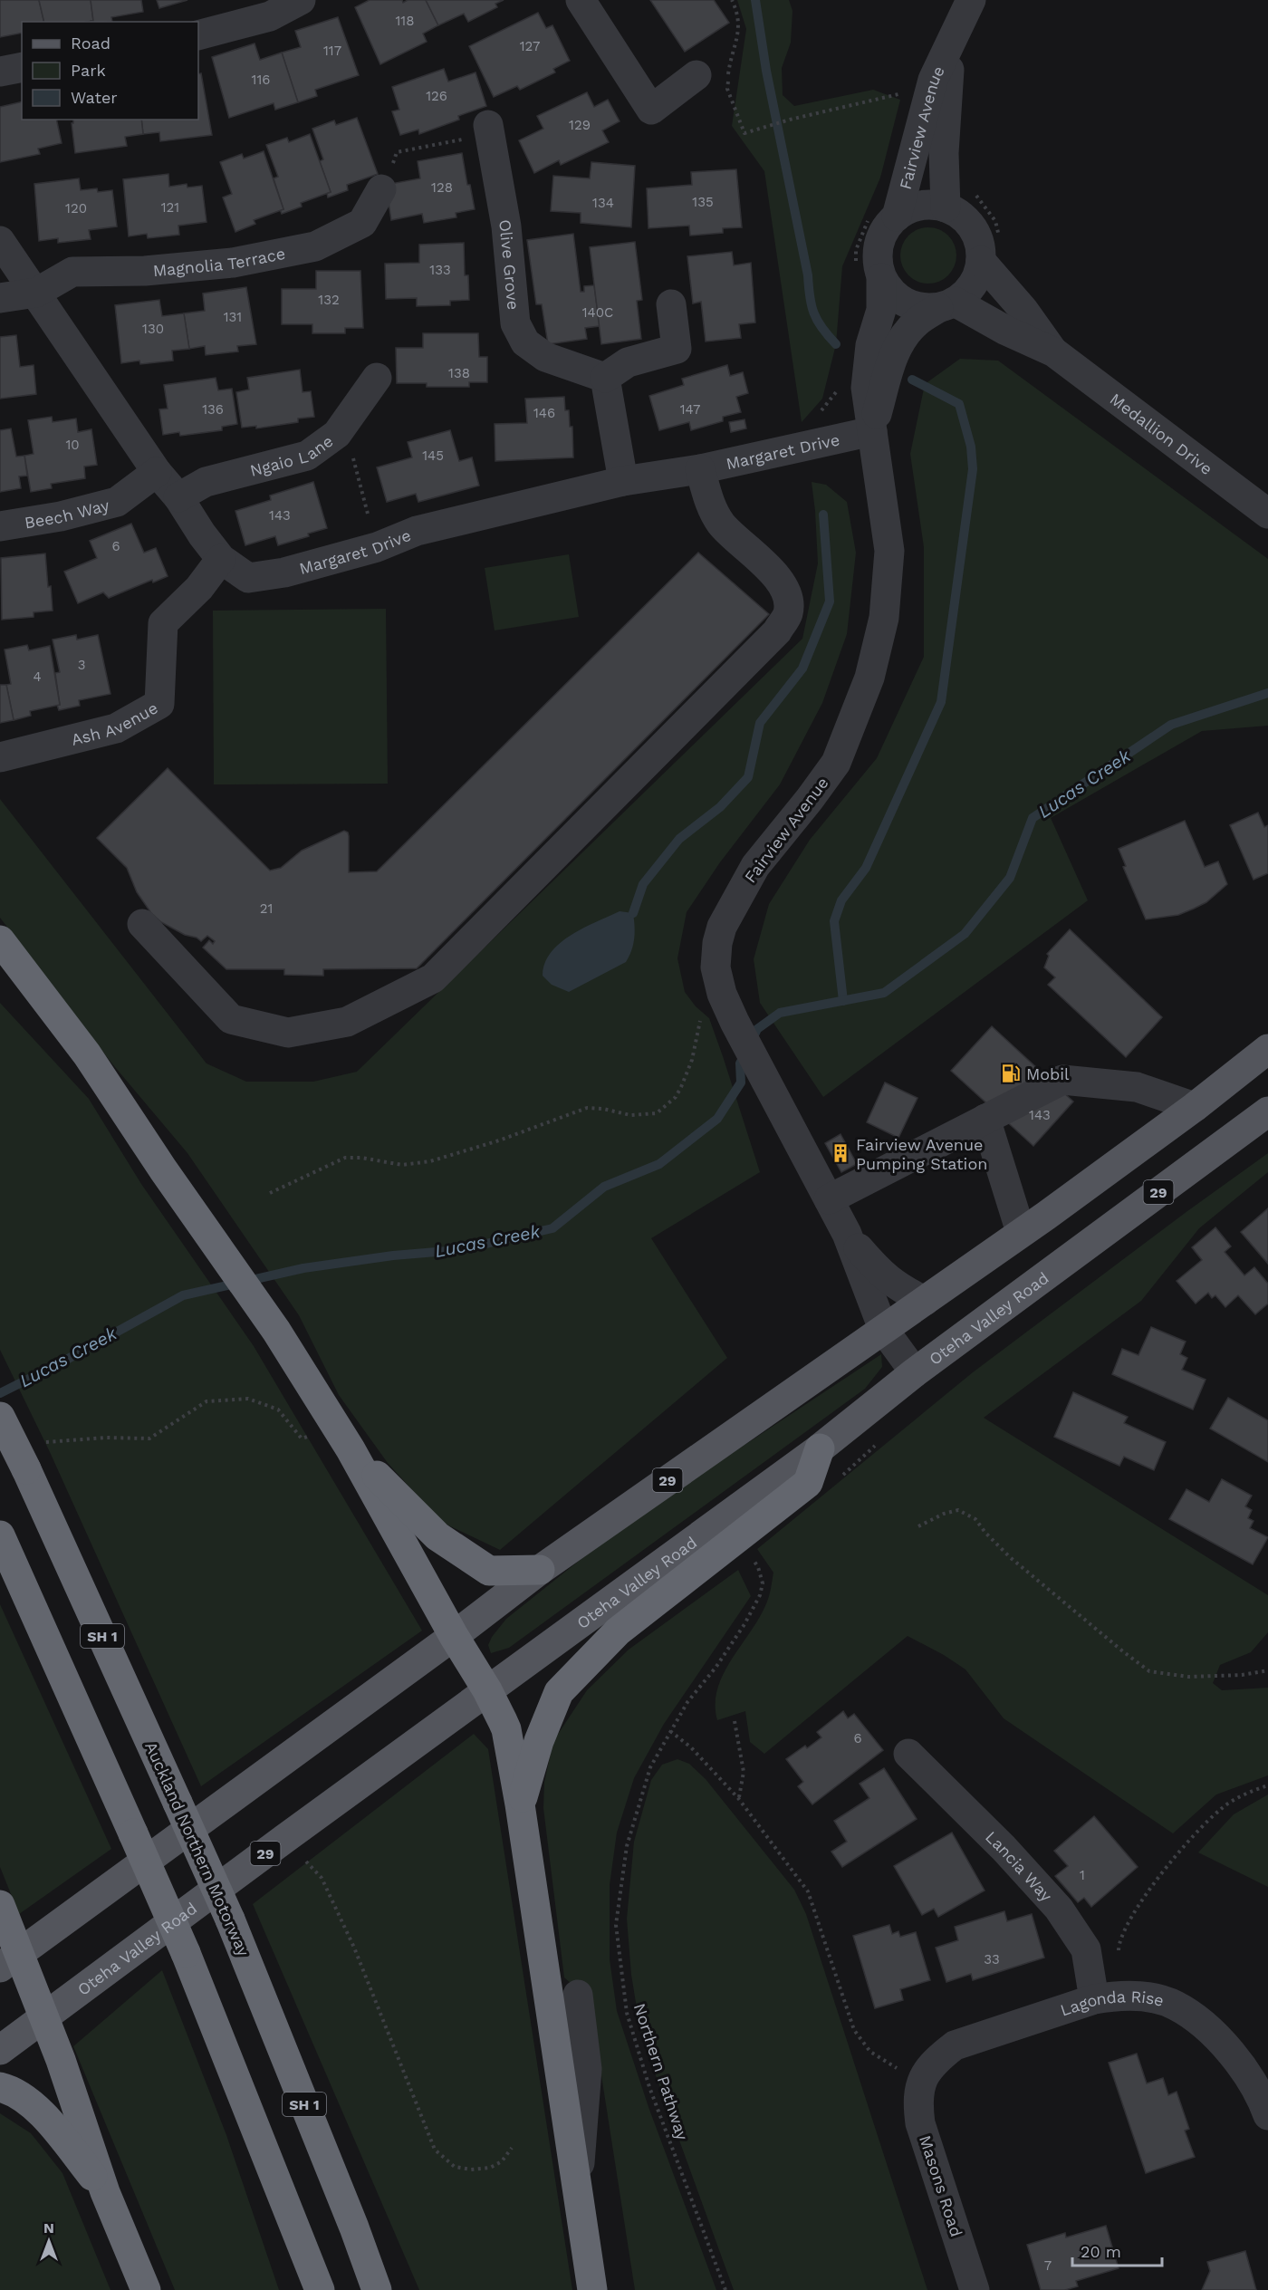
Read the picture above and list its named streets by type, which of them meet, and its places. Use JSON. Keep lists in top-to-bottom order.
{
  "streets": {
    "highway": ["SH 1", "Auckland Northern Motorway"],
    "main road": ["29", "Oteha Valley Road"],
    "street": [
      "Fairview Avenue",
      "Magnolia Terrace",
      "Olive Grove",
      "Medallion Drive",
      "Margaret Drive",
      "Ngaio Lane",
      "Beech Way",
      "Ash Avenue",
      "Lancia Way",
      "Lagonda Rise",
      "Masons Road"
    ],
    "path": ["Northern Pathway"]
  },
  "crossings": [
    ["Fairview Avenue", "Medallion Drive"],
    ["Fairview Avenue", "Margaret Drive"],
    ["Fairview Avenue", "29"],
    ["Fairview Avenue", "Oteha Valley Road"],
    ["Magnolia Terrace", "Margaret Drive"],
    ["Margaret Drive", "Ngaio Lane"],
    ["Margaret Drive", "Beech Way"],
    ["Margaret Drive", "Ash Avenue"],
    ["Lancia Way", "Lagonda Rise"],
    ["Lagonda Rise", "Masons Road"]
  ],
  "water": ["Lucas Creek"],
  "places": {
    "fuel station": ["Mobil"],
    "building": ["Fairview Avenue Pumping Station"]
  },
  "house_numbers": [
    "118",
    "127",
    "117",
    "116",
    "126",
    "129",
    "128",
    "135",
    "134",
    "121",
    "120",
    "133",
    "132",
    "140C",
    "131",
    "130",
    "138",
    "136",
    "147",
    "146",
    "10",
    "145",
    "143",
    "6",
    "3",
    "4",
    "21",
    "143",
    "6",
    "1",
    "33",
    "7"
  ],
  "legend": ["Road", "Park", "Water"],
  "scale_bar": "20 m",
  "north": "top"
}
